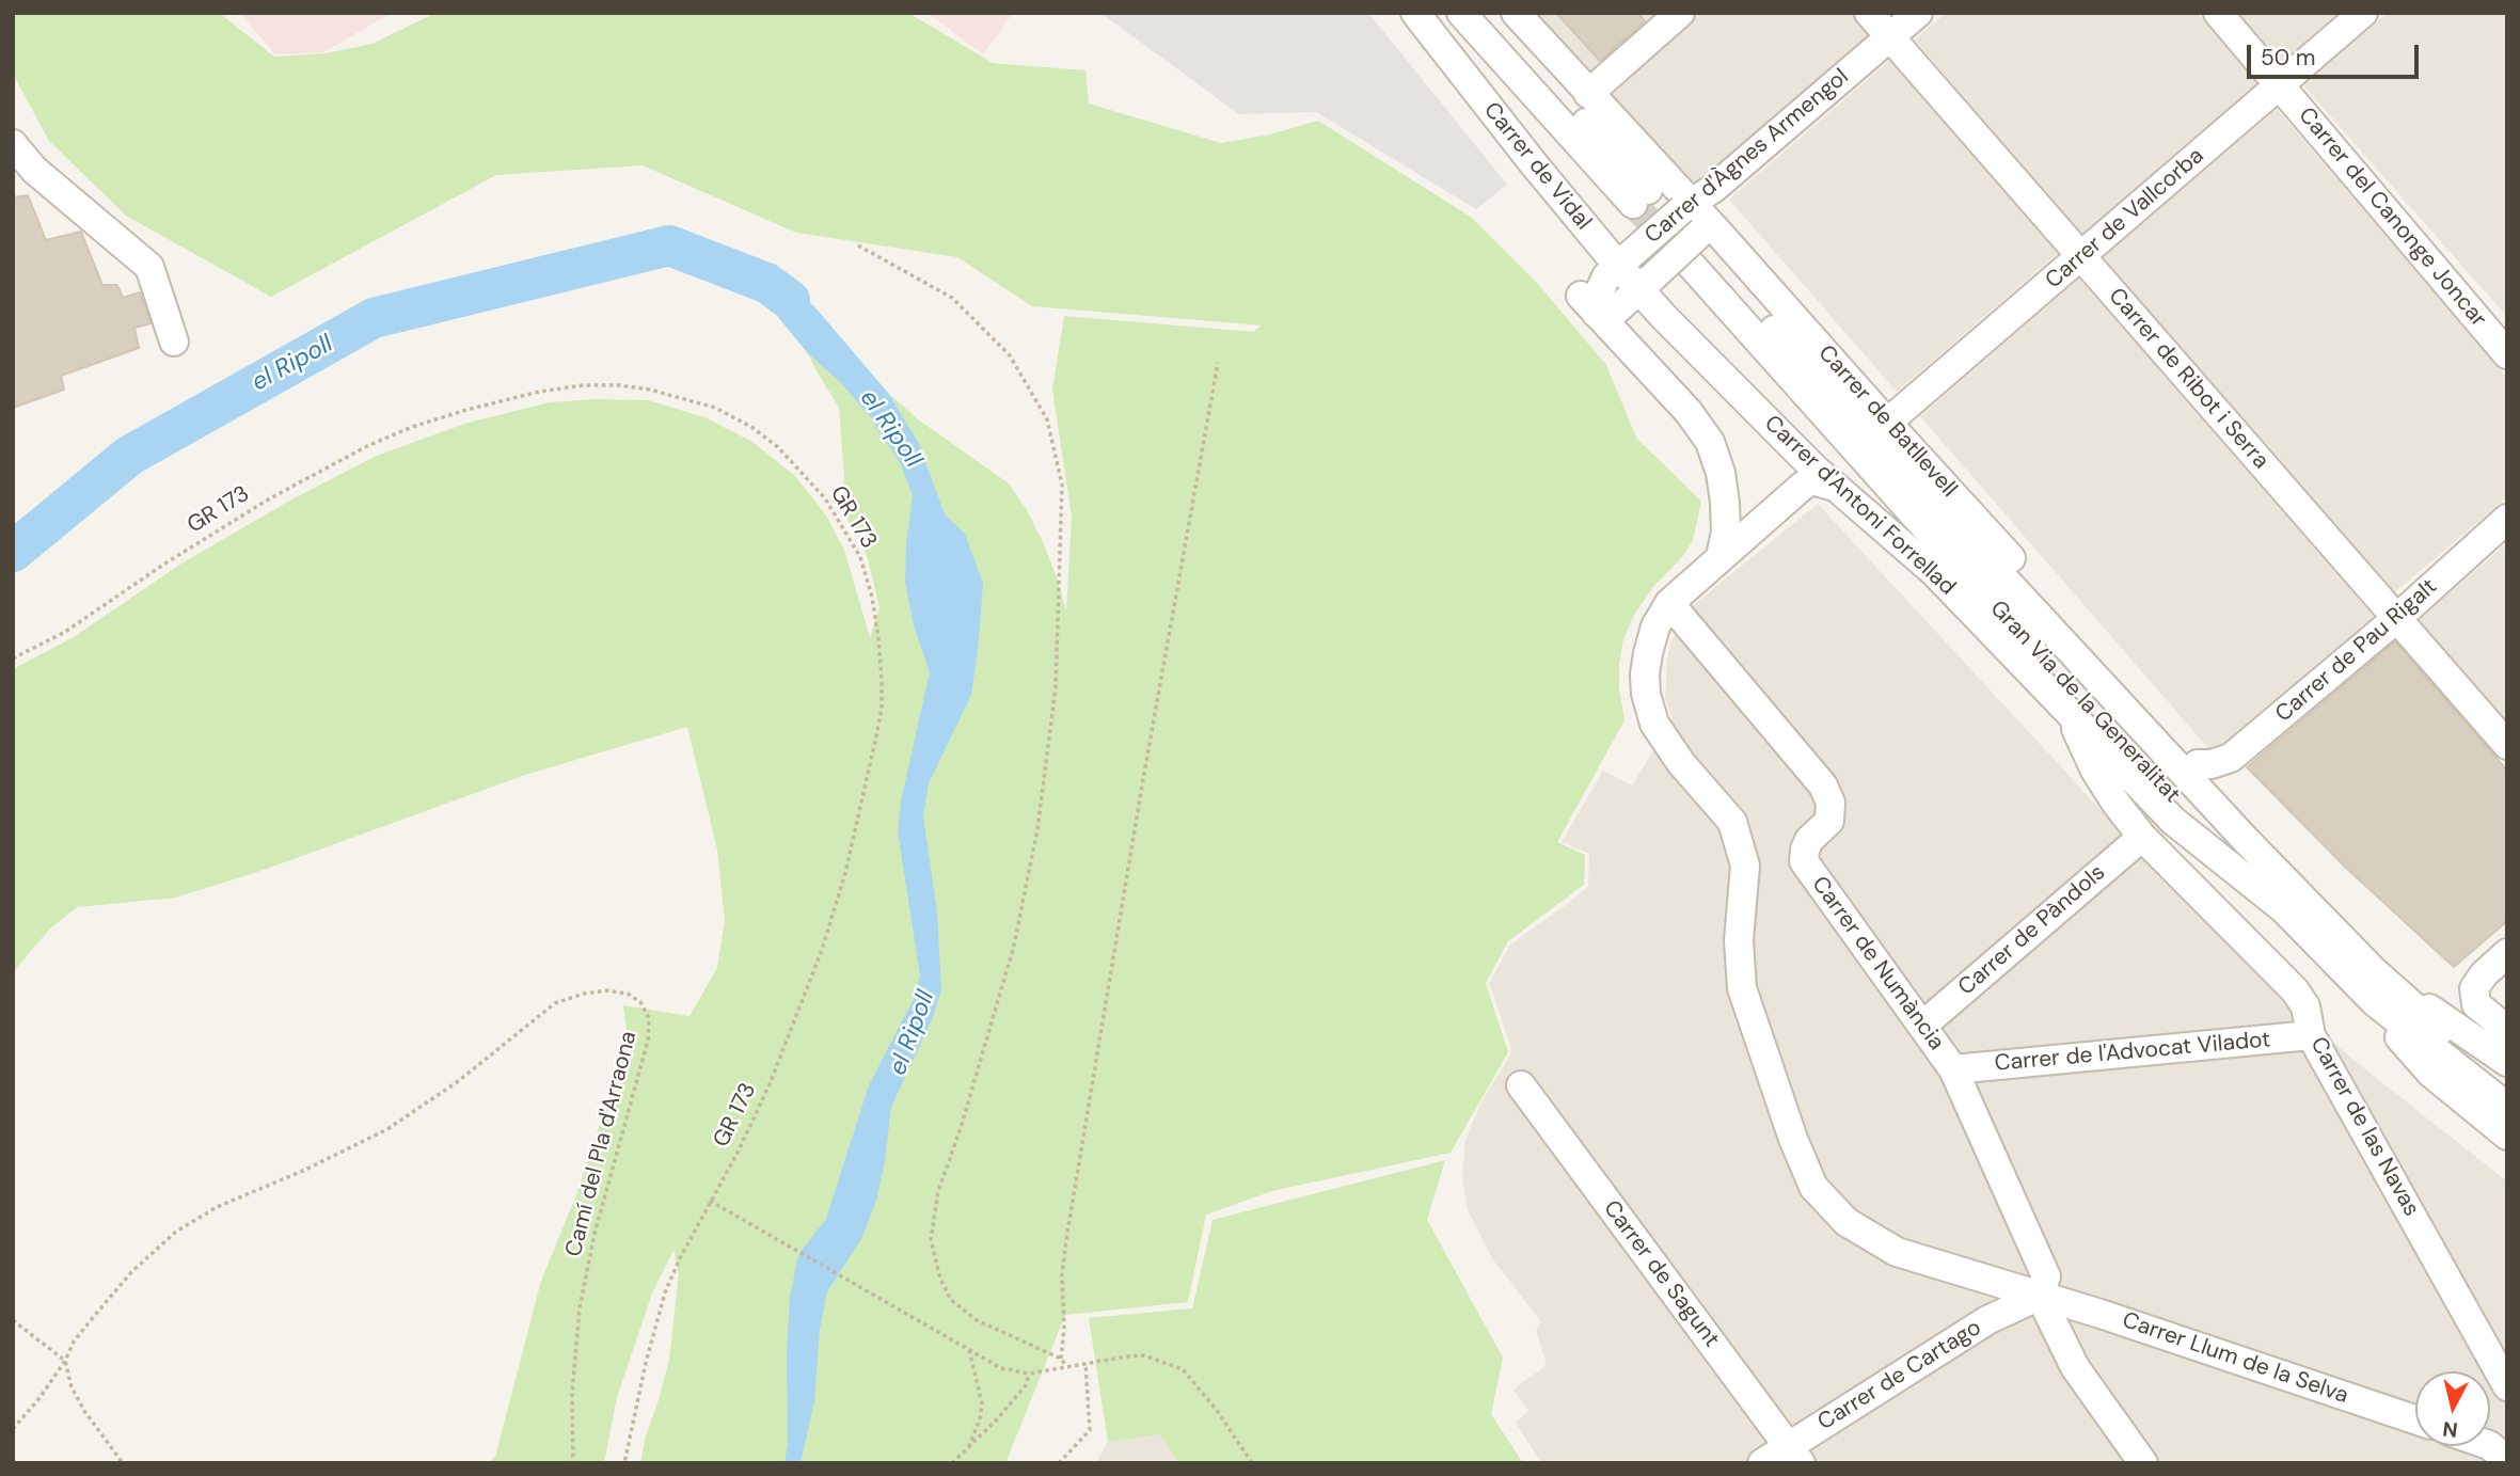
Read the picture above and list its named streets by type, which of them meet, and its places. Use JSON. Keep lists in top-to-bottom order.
{
  "streets": {
    "street": [
      "Carrer d'Àgnes Armengol",
      "Carrer de Vidal",
      "Carrer del Canonge Joncar",
      "Carrer de Vallcorba",
      "Carrer de Ribot i Serra",
      "Carrer de Batllevell",
      "Carrer d'Antoni Forrellad",
      "Carrer de Pau Rigalt",
      "Gran Via de la Generalitat",
      "Carrer de Pàndols",
      "Carrer de Numància",
      "Carrer de l'Advocat Viladot",
      "Carrer de las Navas",
      "Carrer de Sagunt",
      "Carrer Llum de la Selva",
      "Carrer de Cartago"
    ],
    "path": ["GR 173", "Camí del Pla d'Arraona"]
  },
  "crossings": [
    ["Carrer d'Àgnes Armengol", "Carrer de Vidal"],
    ["Carrer d'Àgnes Armengol", "Carrer de Ribot i Serra"],
    ["Carrer d'Àgnes Armengol", "Carrer de Batllevell"],
    ["Carrer de Vidal", "Carrer d'Antoni Forrellad"],
    ["Carrer del Canonge Joncar", "Carrer de Vallcorba"],
    ["Carrer de Vallcorba", "Carrer de Ribot i Serra"],
    ["Carrer de Vallcorba", "Carrer de Batllevell"],
    ["Carrer de Ribot i Serra", "Carrer de Pau Rigalt"],
    ["Carrer de Batllevell", "Carrer de Pau Rigalt"],
    ["Carrer de Batllevell", "Gran Via de la Generalitat"],
    ["Carrer d'Antoni Forrellad", "Gran Via de la Generalitat"],
    ["Carrer d'Antoni Forrellad", "Carrer de las Navas"],
    ["Carrer de Pàndols", "Carrer de Numància"],
    ["Carrer de Pàndols", "Carrer de las Navas"],
    ["Carrer de Numància", "Carrer de l'Advocat Viladot"],
    ["Carrer de Numància", "Carrer Llum de la Selva"],
    ["Carrer de Numància", "Carrer de Cartago"],
    ["Carrer de l'Advocat Viladot", "Carrer de las Navas"],
    ["Carrer de Sagunt", "Carrer de Cartago"],
    ["Carrer Llum de la Selva", "Carrer de Cartago"]
  ],
  "water": ["el Ripoll"],
  "scale_bar": "50 m",
  "north": "bottom"
}
